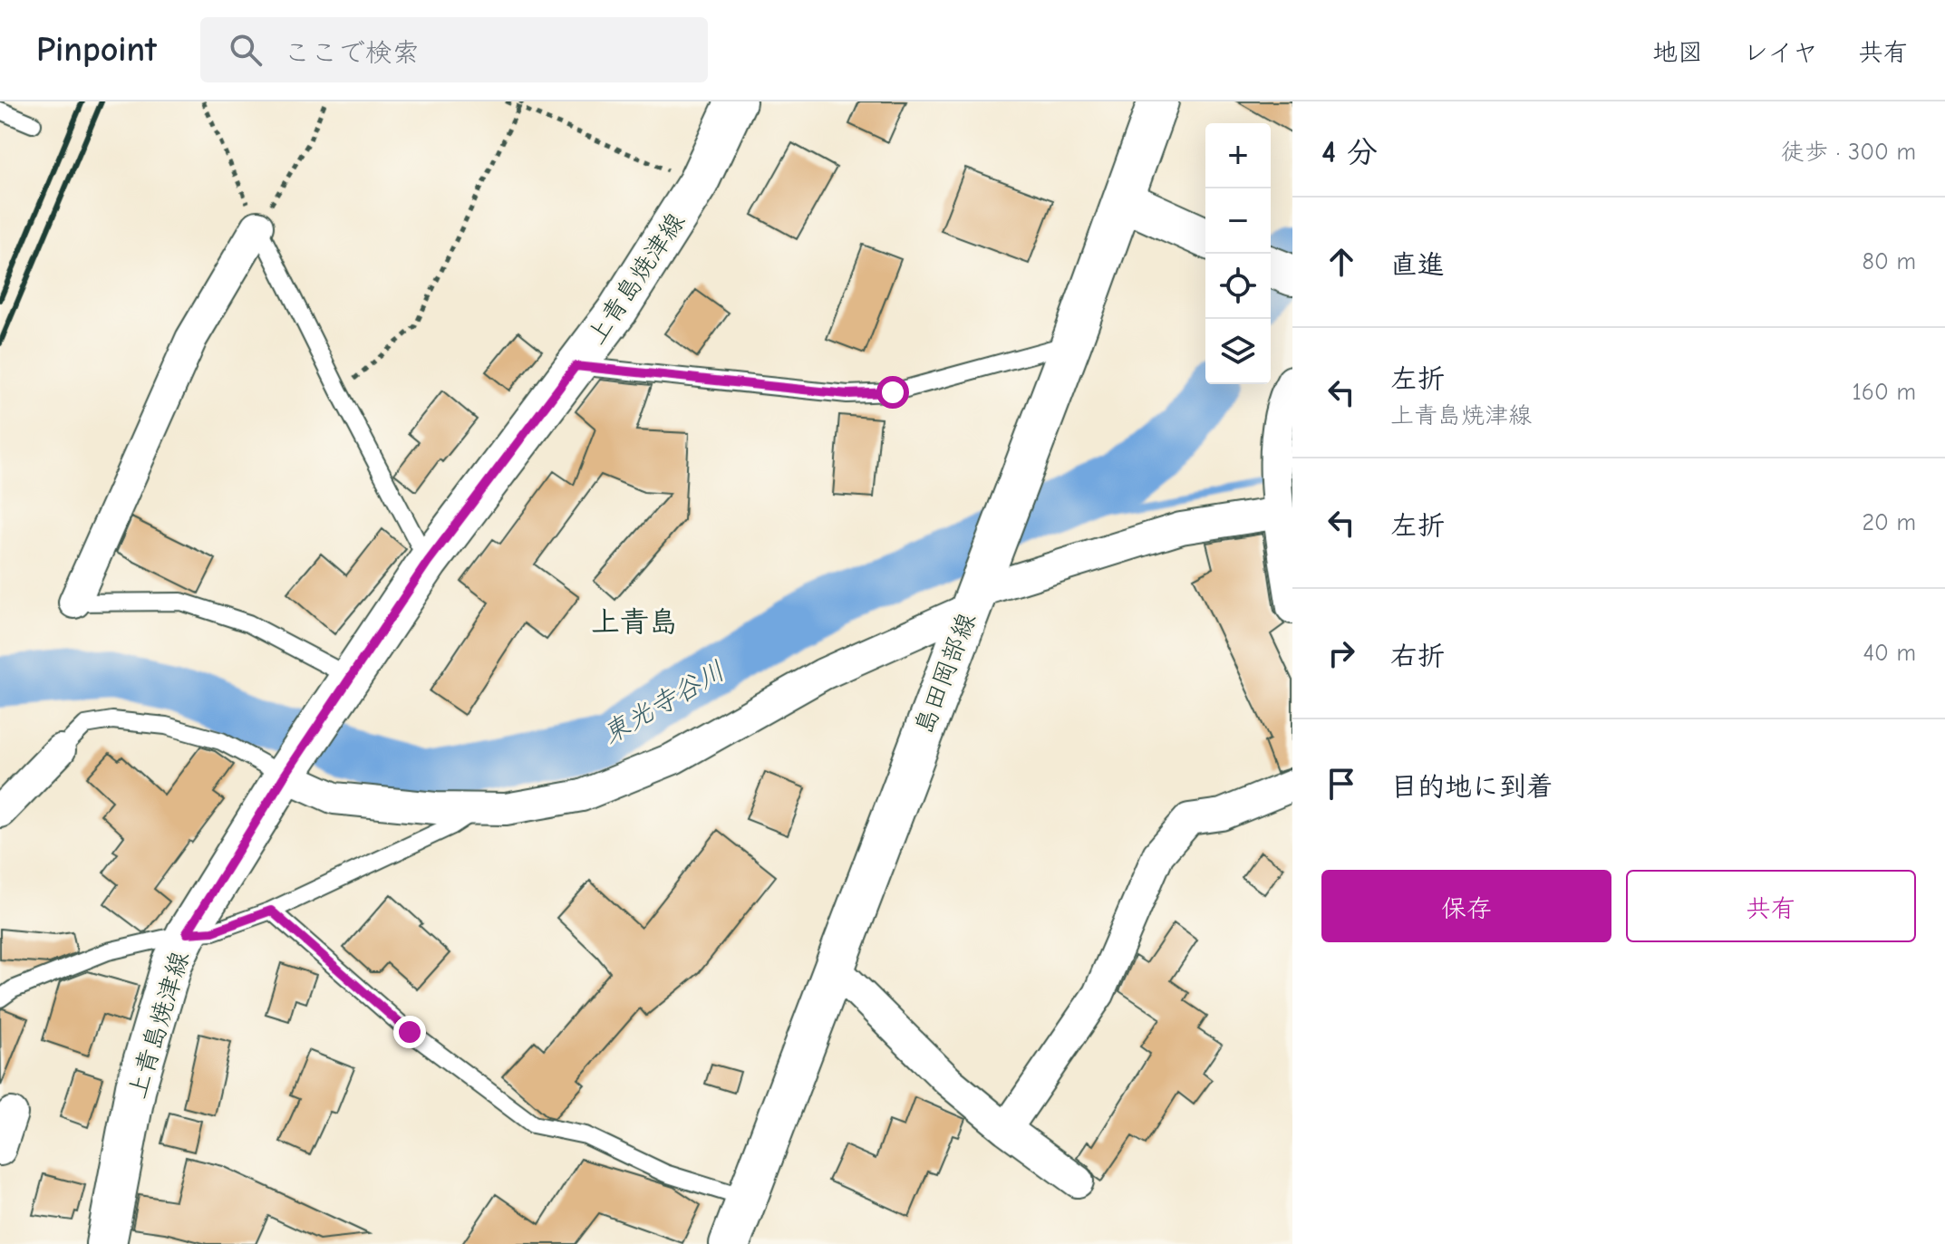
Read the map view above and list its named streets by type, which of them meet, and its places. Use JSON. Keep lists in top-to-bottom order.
{
  "streets": {
    "main road": ["上青島焼津線", "島田岡部線"]
  },
  "districts": ["上青島"],
  "water": ["東光寺谷川"],
  "page": {
    "header": "Pinpoint",
    "search": "ここで検索",
    "nav": ["地図", "レイヤ", "共有"],
    "heading": ["4 分", "徒歩 · 300 m"],
    "map_buttons": ["+", "−"],
    "list": [
      ["直進", "80 m"],
      ["左折", "上青島焼津線", "160 m"],
      ["左折", "20 m"],
      ["右折", "40 m"],
      "目的地に到着"
    ],
    "buttons": ["保存", "共有"]
  }
}
